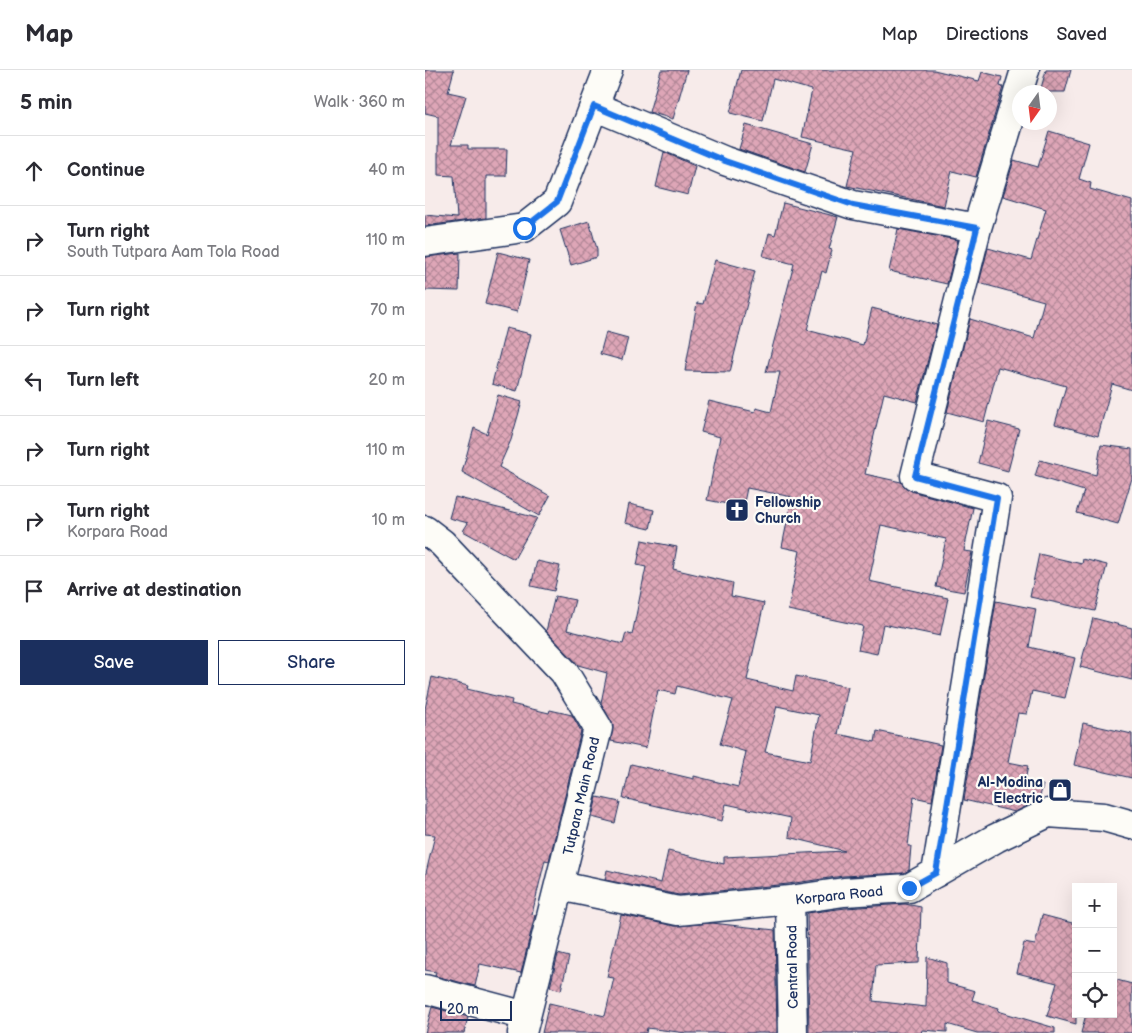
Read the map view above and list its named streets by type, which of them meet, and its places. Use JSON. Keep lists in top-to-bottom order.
{
  "streets": {
    "street": ["Tutpara Main Road", "Korpara Road", "Central Road"]
  },
  "crossings": [
    ["Tutpara Main Road", "Korpara Road"],
    ["Korpara Road", "Central Road"]
  ],
  "places": {
    "church": ["Fellowship Church"],
    "shop": ["Al-Modina Electric"]
  },
  "scale_bar": "20 m",
  "north": "bottom",
  "page": {
    "header": "Map",
    "nav": ["Map", "Directions", "Saved"],
    "heading": ["5 min", "Walk · 360 m"],
    "list": [
      ["Continue", "40 m"],
      ["Turn right", "South Tutpara Aam Tola Road", "110 m"],
      ["Turn right", "70 m"],
      ["Turn left", "20 m"],
      ["Turn right", "110 m"],
      ["Turn right", "Korpara Road", "10 m"],
      "Arrive at destination"
    ],
    "buttons": ["Save", "Share"],
    "map_buttons": ["+", "−"],
    "scale": "20 m"
  }
}
